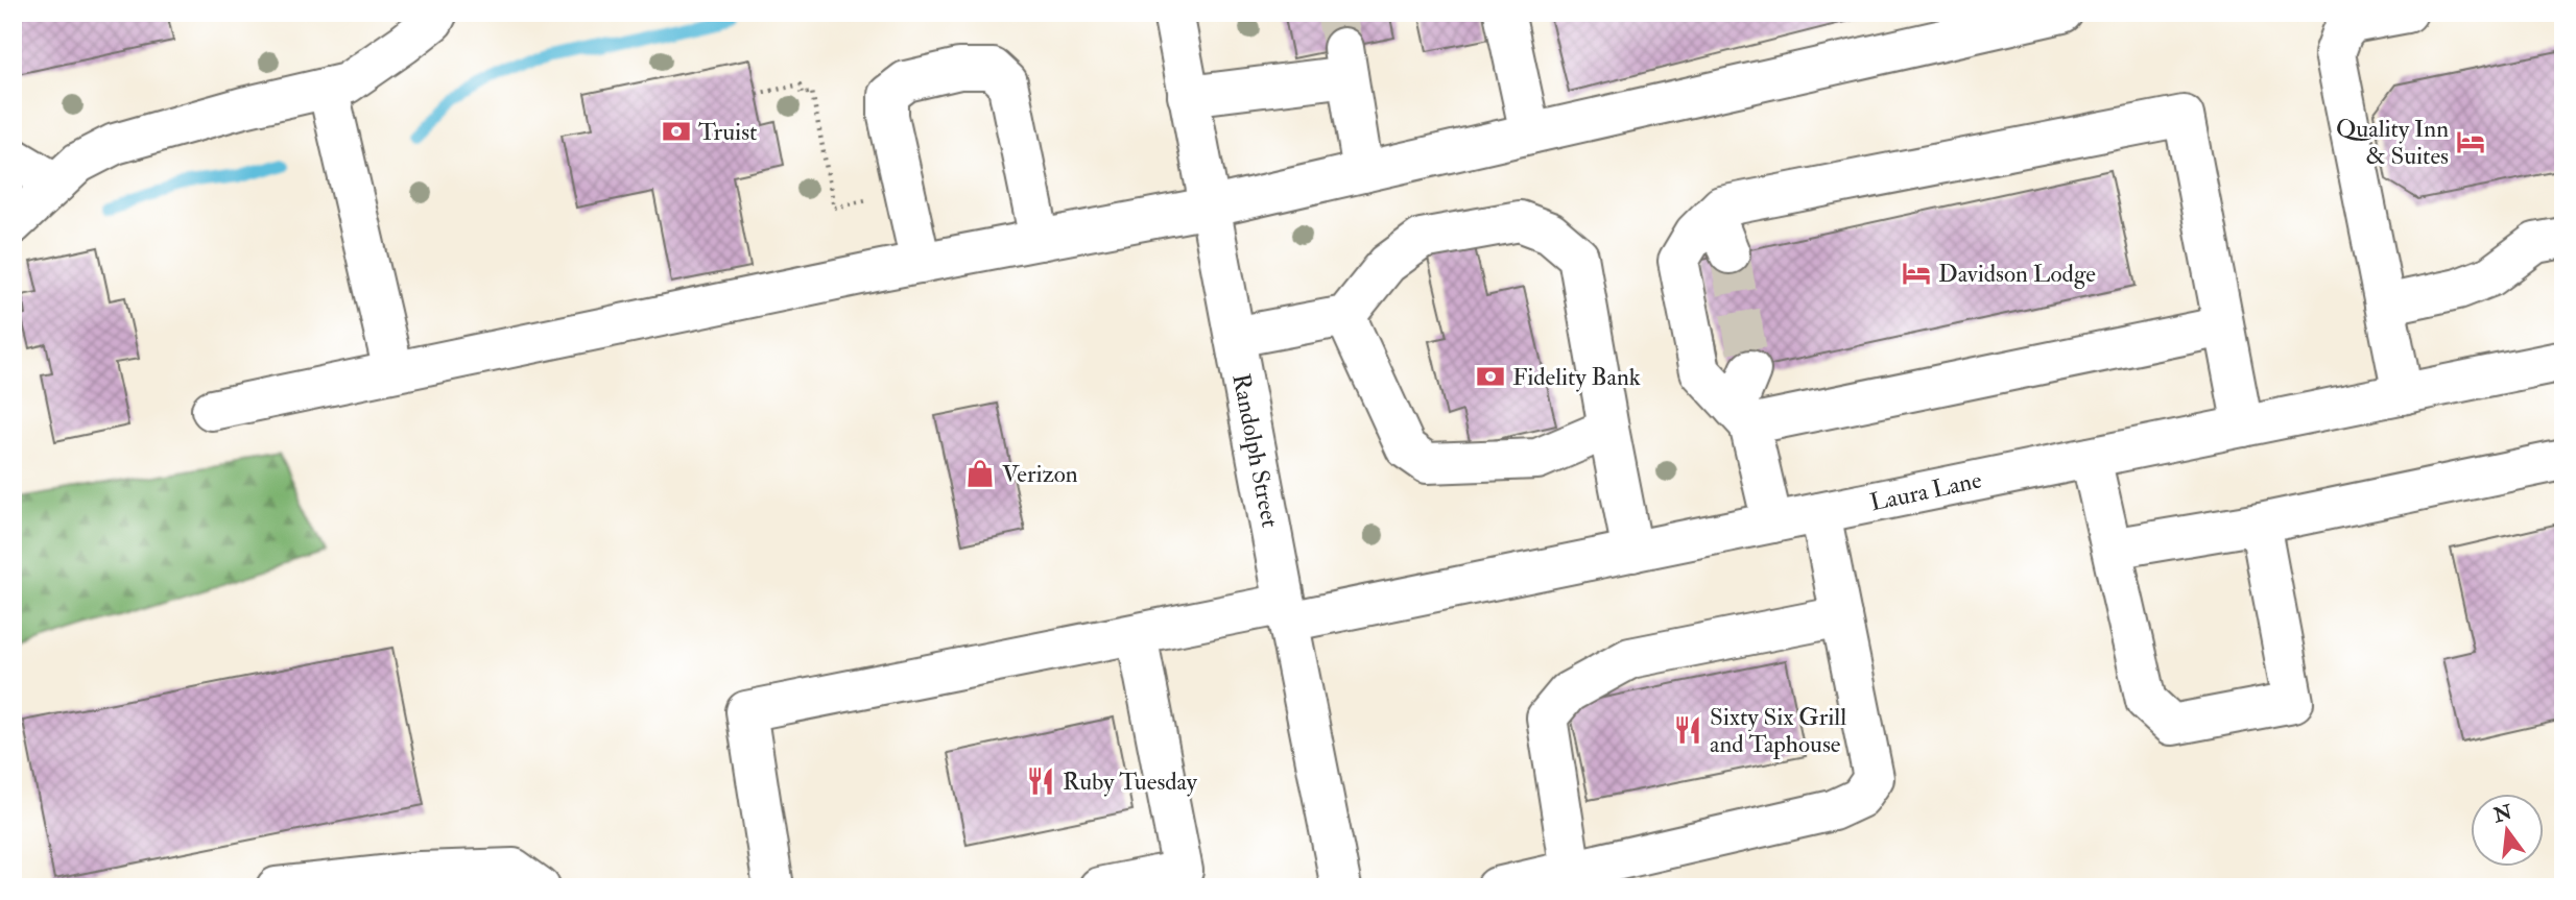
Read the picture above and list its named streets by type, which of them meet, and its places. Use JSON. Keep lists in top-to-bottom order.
{
  "streets": {
    "street": ["Randolph Street", "Laura Lane"]
  },
  "crossings": [
    ["Randolph Street", "Laura Lane"]
  ],
  "places": {
    "bank": ["Truist", "Fidelity Bank"],
    "hotel": ["Quality Inn & Suites", "Davidson Lodge"],
    "shop": ["Verizon"],
    "restaurant": ["Sixty Six Grill and Taphouse", "Ruby Tuesday"]
  },
  "north": "top"
}
